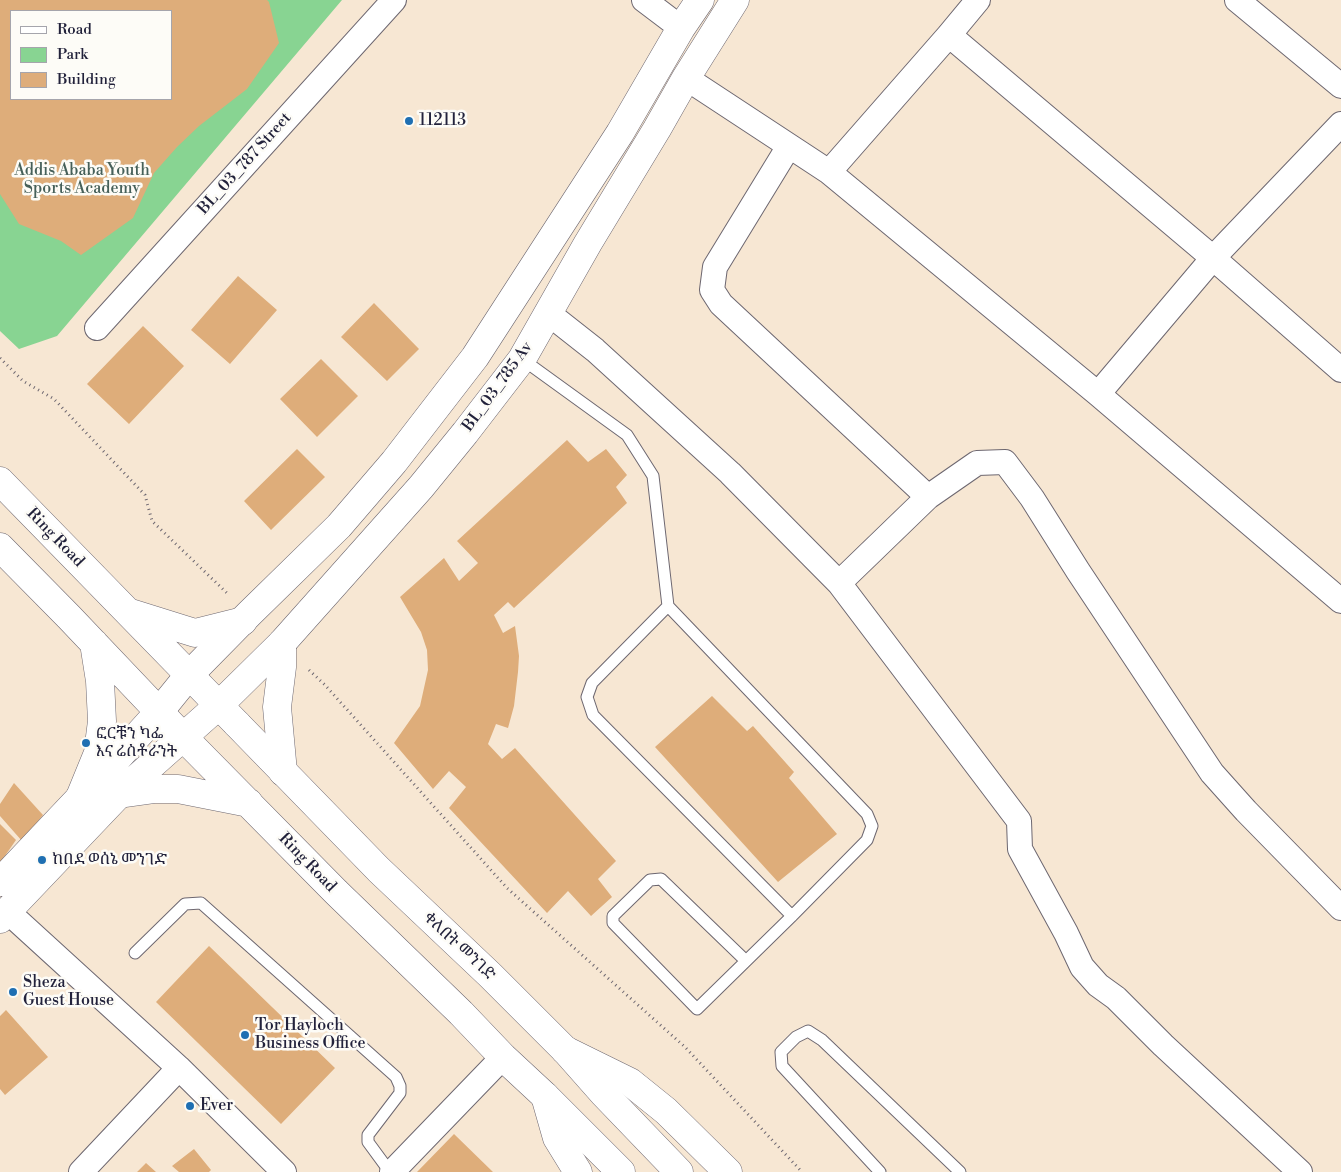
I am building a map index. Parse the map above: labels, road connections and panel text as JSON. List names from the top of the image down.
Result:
{
  "streets": {
    "main road": ["BL_03_785 Av", "Ring Road", "ቀለበት መንገድ"],
    "street": ["BL_03_787 Street"]
  },
  "crossings": [
    ["BL_03_785 Av", "Ring Road"],
    ["BL_03_785 Av", "ቀለበት መንገድ"],
    ["Ring Road", "ቀለበት መንገድ"]
  ],
  "parks": ["Addis Ababa Youth Sports Academy"],
  "places": [
    "112113",
    "ፎርቹን ካፌ እና ሬስቶራንት",
    "ከበደ ወሰኔ መንገድ",
    "Sheza Guest House",
    "Tor Hayloch Business Office",
    "Ever"
  ],
  "legend": ["Road", "Park", "Building"]
}
